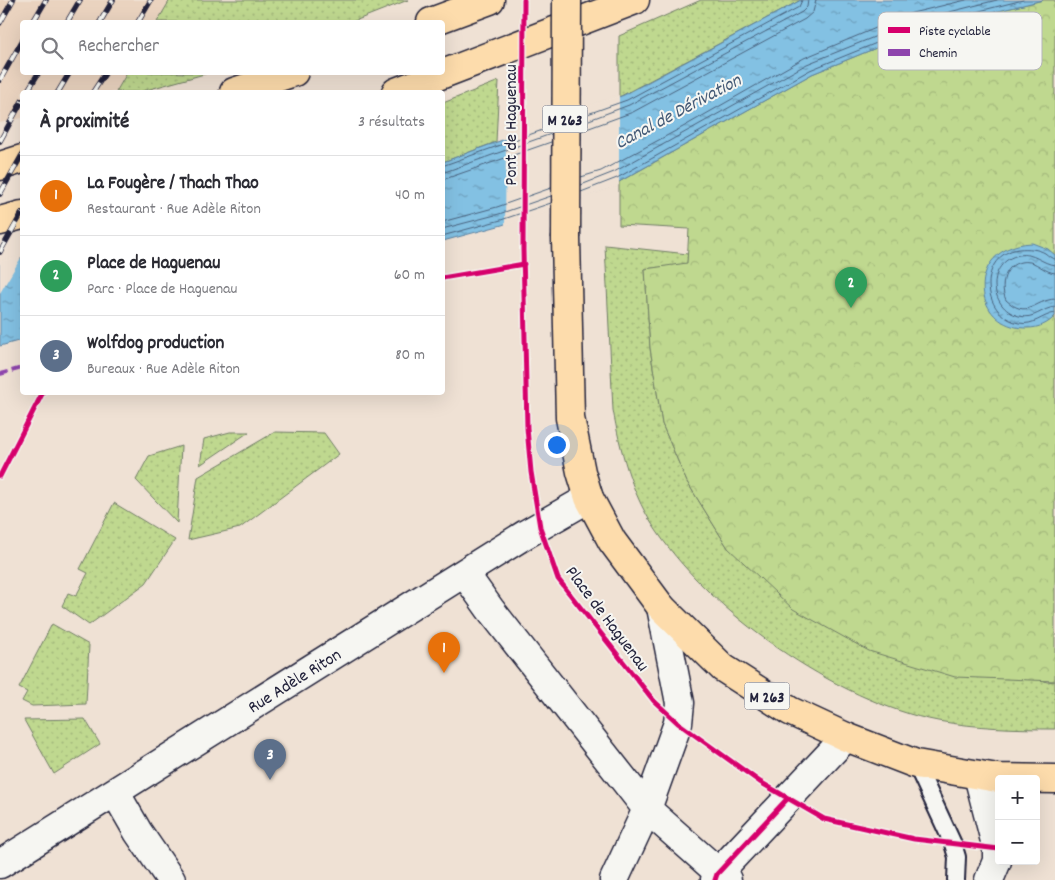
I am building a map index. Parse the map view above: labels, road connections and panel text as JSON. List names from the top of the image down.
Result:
{
  "streets": {
    "main road": ["M 263"],
    "street": ["Rue Adèle Riton"],
    "cycle path": ["Pont de Haguenau"]
  },
  "crossings": [
    ["M 263", "Rue Adèle Riton"]
  ],
  "water": ["Canal de Dérivation"],
  "legend": ["Piste cyclable", "Chemin"],
  "page": {
    "search": "Rechercher",
    "heading": ["À proximité", "3 résultats"],
    "list": [
      {
        "mark": "1",
        "name": "La Fougère / Thach Thao",
        "note": "Restaurant · Rue Adèle Riton",
        "value": "40 m"
      },
      {
        "mark": "2",
        "name": "Place de Haguenau",
        "note": "Parc · Place de Haguenau",
        "value": "60 m"
      },
      {
        "mark": "3",
        "name": "Wolfdog production",
        "note": "Bureaux · Rue Adèle Riton",
        "value": "80 m"
      }
    ],
    "pins": ["2", "1", "3"],
    "map_buttons": ["+", "−"]
  }
}
